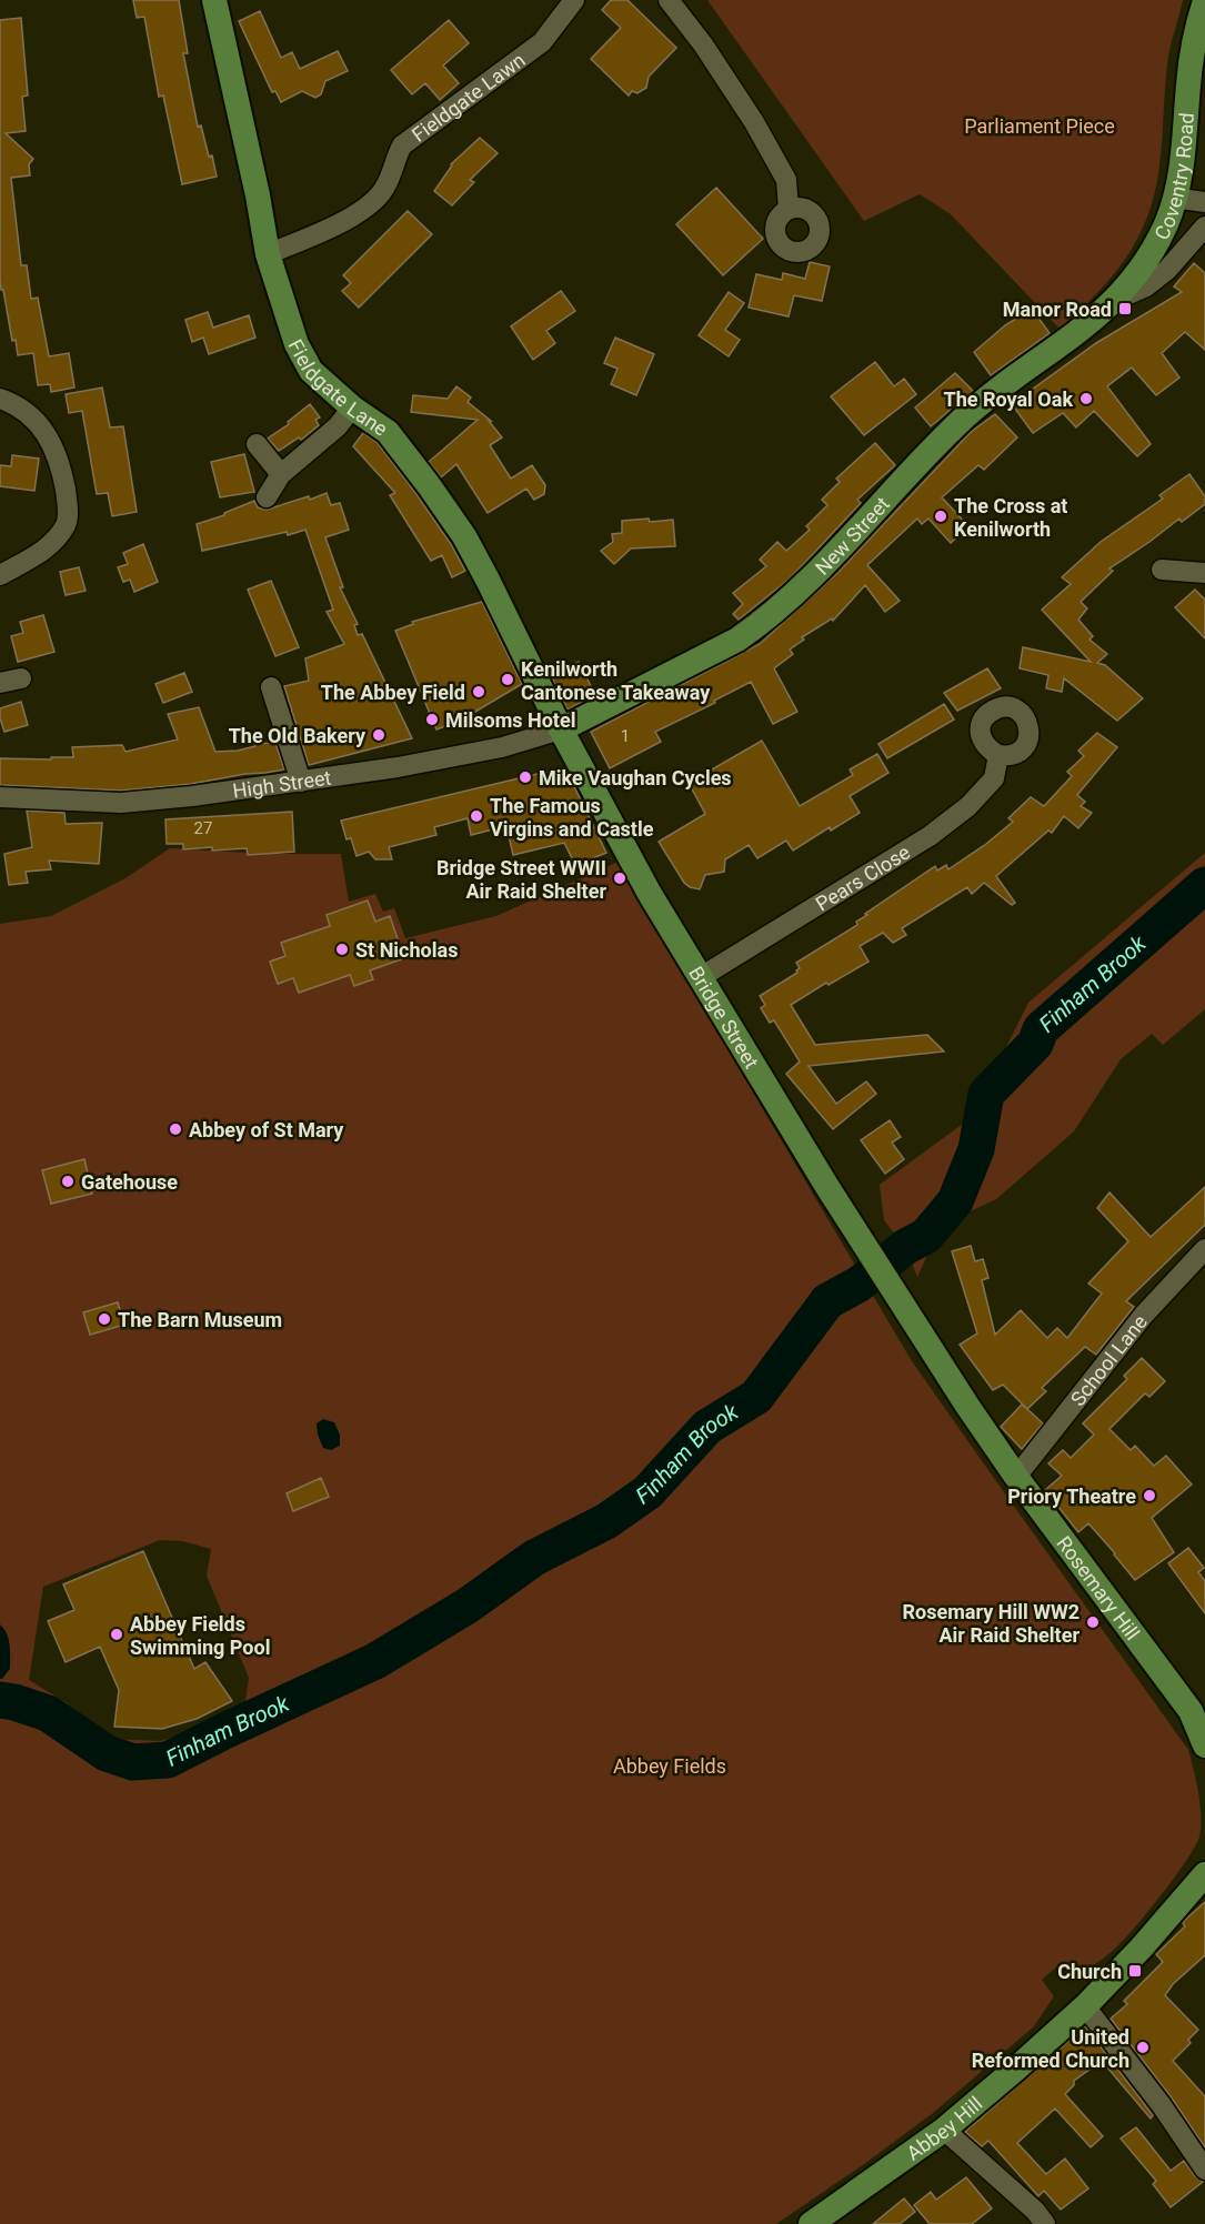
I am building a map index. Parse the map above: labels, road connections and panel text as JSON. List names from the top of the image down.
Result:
{
  "streets": {
    "main road": [
      "Coventry Road",
      "Fieldgate Lane",
      "New Street",
      "Bridge Street",
      "Rosemary Hill",
      "Abbey Hill"
    ],
    "street": [
      "Fieldgate Lawn",
      "High Street",
      "Pears Close",
      "School Lane"
    ]
  },
  "crossings": [
    ["Fieldgate Lawn", "Fieldgate Lane"],
    ["Coventry Road", "New Street"],
    ["Fieldgate Lane", "New Street"],
    ["Fieldgate Lane", "High Street"],
    ["Fieldgate Lane", "Bridge Street"],
    ["New Street", "High Street"],
    ["New Street", "Bridge Street"],
    ["High Street", "Bridge Street"],
    ["Pears Close", "Bridge Street"],
    ["Bridge Street", "Rosemary Hill"],
    ["School Lane", "Rosemary Hill"]
  ],
  "water": ["Finham Brook"],
  "parks": ["Parliament Piece", "Abbey Fields"],
  "places": {
    "transit": ["Manor Road", "Church"],
    "other": [
      "The Royal Oak",
      "The Cross at Kenilworth",
      "Kenilworth Cantonese Takeaway",
      "The Abbey Field",
      "Milsoms Hotel",
      "The Old Bakery",
      "Mike Vaughan Cycles",
      "The Famous Virgins and Castle",
      "Bridge Street WWII Air Raid Shelter",
      "St Nicholas",
      "Abbey of St Mary",
      "Gatehouse",
      "The Barn Museum",
      "Priory Theatre",
      "Rosemary Hill WW2 Air Raid Shelter",
      "Abbey Fields Swimming Pool",
      "United Reformed Church"
    ]
  },
  "house_numbers": ["1", "27"]
}
